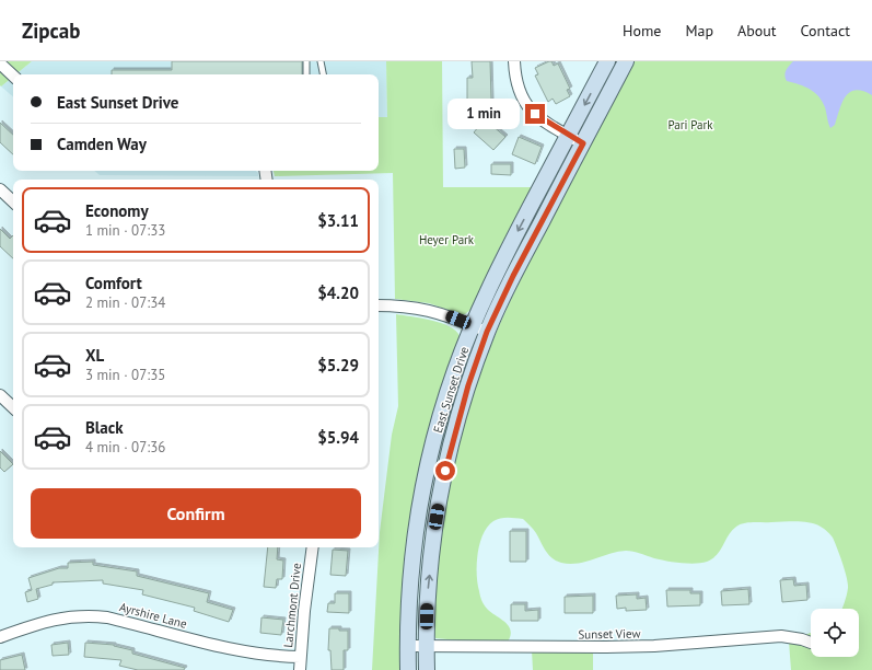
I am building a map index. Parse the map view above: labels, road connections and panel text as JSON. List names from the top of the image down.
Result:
{
  "streets": {
    "main road": ["East Sunset Drive"],
    "street": ["Larchmont Drive", "Ayrshire Lane", "Sunset View"]
  },
  "crossings": [
    ["East Sunset Drive", "Sunset View"],
    ["Larchmont Drive", "Ayrshire Lane"]
  ],
  "parks": ["Pari Park", "Heyer Park"],
  "page": {
    "header": "Zipcab",
    "nav": [
      "Home",
      "Map",
      "About",
      "Contact"
    ],
    "banner": ["East Sunset Drive", "Camden Way"],
    "bubble": "1 min",
    "list": [
      {
        "name": "Economy",
        "note": "1 min · 07:33",
        "value": "$3.11"
      },
      {
        "name": "Comfort",
        "note": "2 min · 07:34",
        "value": "$4.20"
      },
      {
        "name": "XL",
        "note": "3 min · 07:35",
        "value": "$5.29"
      },
      {
        "name": "Black",
        "note": "4 min · 07:36",
        "value": "$5.94"
      }
    ],
    "buttons": "Confirm"
  }
}
